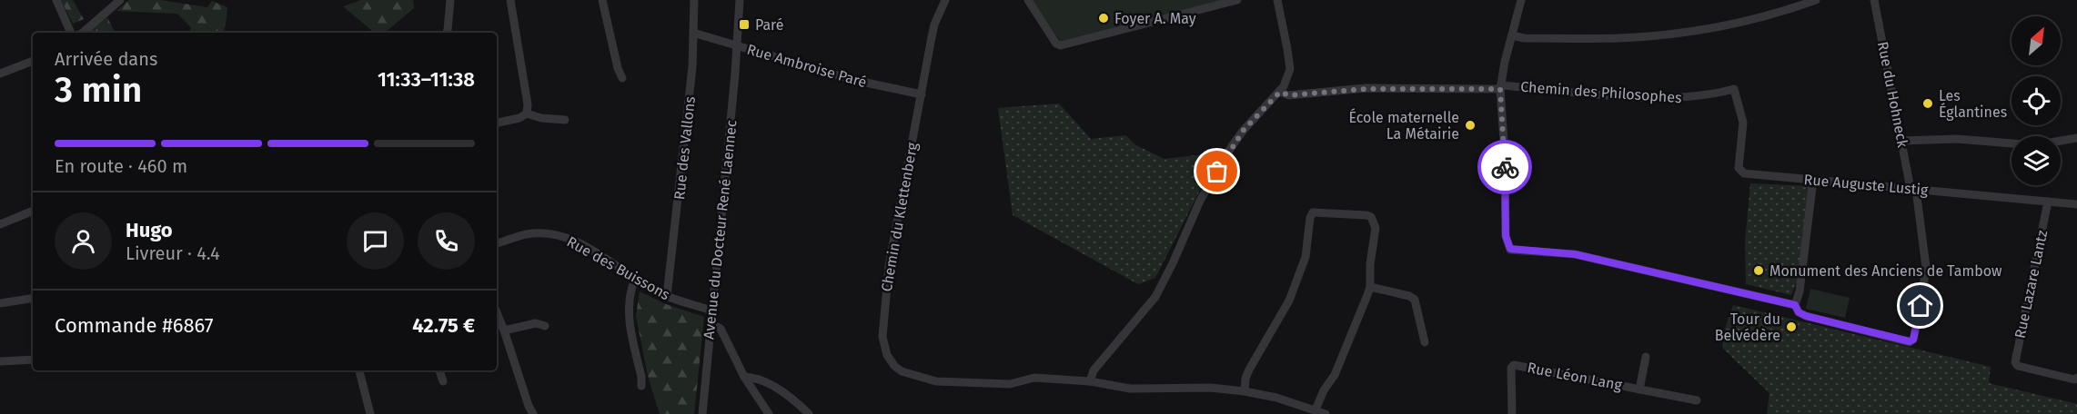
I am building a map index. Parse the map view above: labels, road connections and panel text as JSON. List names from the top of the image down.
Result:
{
  "streets": {
    "street": [
      "Rue Ambroise Paré",
      "Chemin des Philosophes",
      "Rue du Hohneck",
      "Rue des Vallons",
      "Rue Auguste Lustig",
      "Chemin du Klettenberg",
      "Avenue du Docteur René Laennec",
      "Rue des Buissons",
      "Rue Lazare Lantz",
      "Rue Léon Lang"
    ]
  },
  "crossings": [
    ["Rue Ambroise Paré", "Rue des Vallons"],
    ["Rue Ambroise Paré", "Chemin du Klettenberg"],
    ["Rue Ambroise Paré", "Avenue du Docteur René Laennec"],
    ["Chemin des Philosophes", "Rue Auguste Lustig"],
    ["Rue du Hohneck", "Rue Auguste Lustig"],
    ["Rue des Vallons", "Rue des Buissons"],
    ["Rue Auguste Lustig", "Rue Lazare Lantz"],
    ["Avenue du Docteur René Laennec", "Rue des Buissons"]
  ],
  "places": {
    "other": [
      "Foyer A. May",
      "Les Églantines",
      "École maternelle La Métairie",
      "Monument des Anciens de Tambow",
      "Tour du Belvédère"
    ],
    "transit": ["Paré"]
  },
  "north": "top right",
  "page": {
    "heading": ["3 min", "Arrivée dans", "11:33–11:38"],
    "panel": [
      "Hugo",
      "Livreur · 4.4",
      "Commande #6867",
      "42.75 €"
    ],
    "bar": "En route · 460 m"
  }
}
